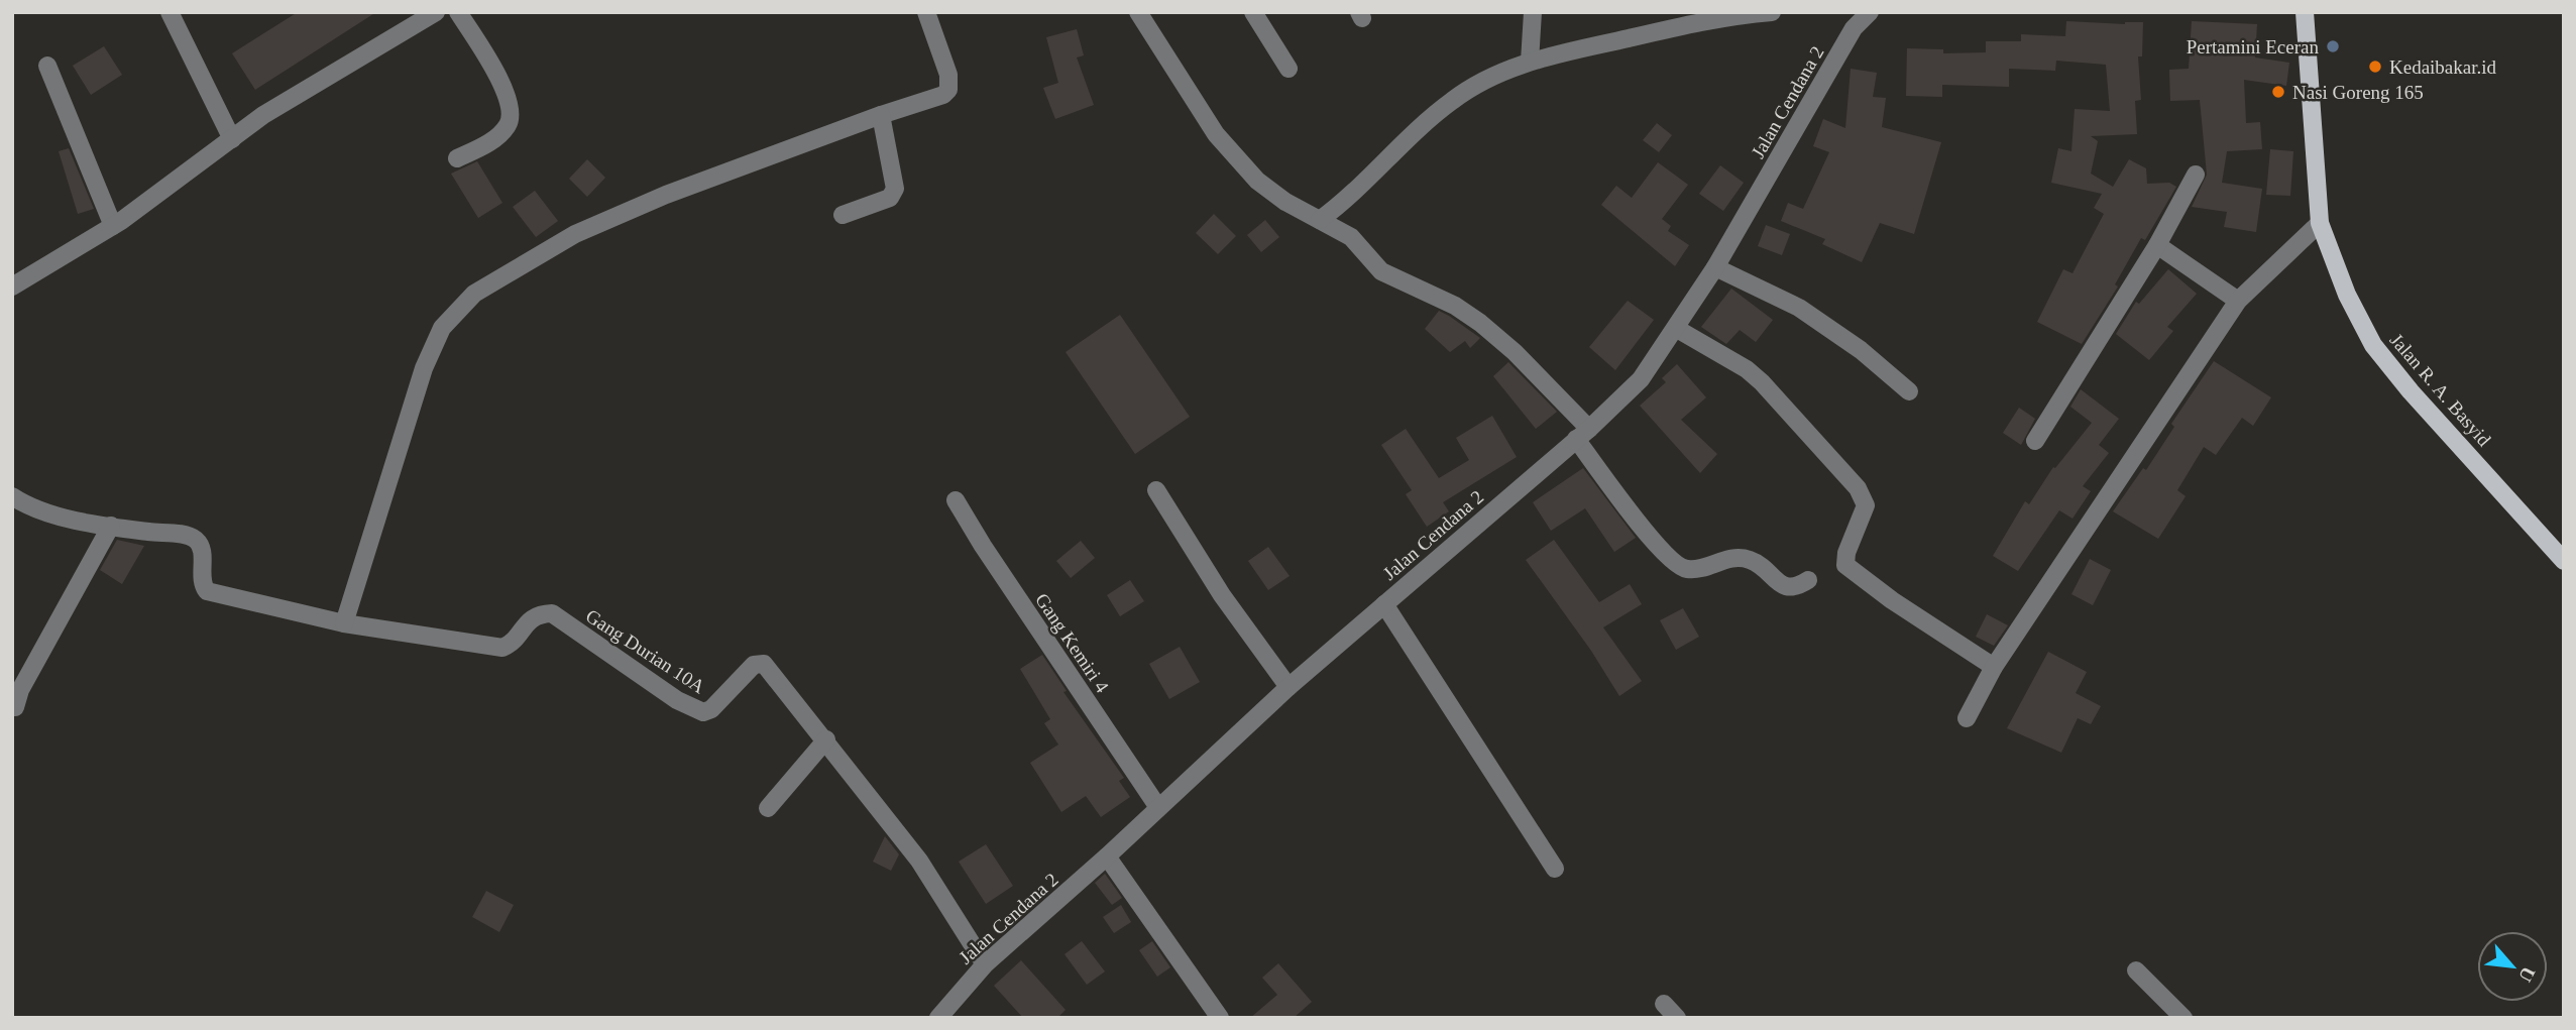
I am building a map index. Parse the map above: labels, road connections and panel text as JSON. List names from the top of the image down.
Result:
{
  "streets": {
    "main road": ["Jalan R. A. Basyid"],
    "street": ["Jalan Cendana 2", "Gang Kemiri 4", "Gang Durian 10A"]
  },
  "crossings": [
    ["Jalan Cendana 2", "Gang Kemiri 4"],
    ["Jalan Cendana 2", "Gang Durian 10A"]
  ],
  "places": ["Pertamini Eceran", "Kedaibakar.id", "Nasi Goreng 165"],
  "north": "bottom right"
}
